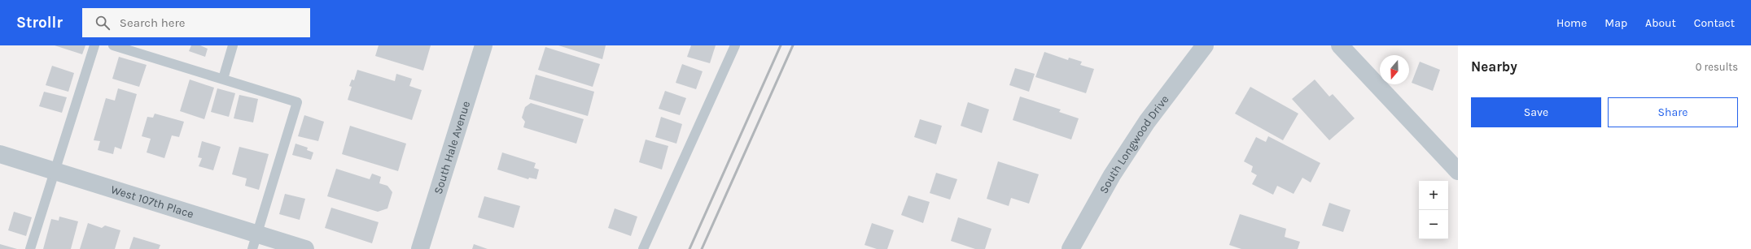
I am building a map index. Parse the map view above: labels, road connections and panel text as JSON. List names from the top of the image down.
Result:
{
  "streets": {
    "street": ["South Longwood Drive", "South Hale Avenue", "West 107th Place"]
  },
  "north": "bottom",
  "page": {
    "header": "Strollr",
    "search": "Search here",
    "nav": [
      "Home",
      "Map",
      "About",
      "Contact"
    ],
    "heading": ["Nearby", "0 results"],
    "buttons": ["Save", "Share"],
    "map_buttons": ["+", "−"]
  }
}
